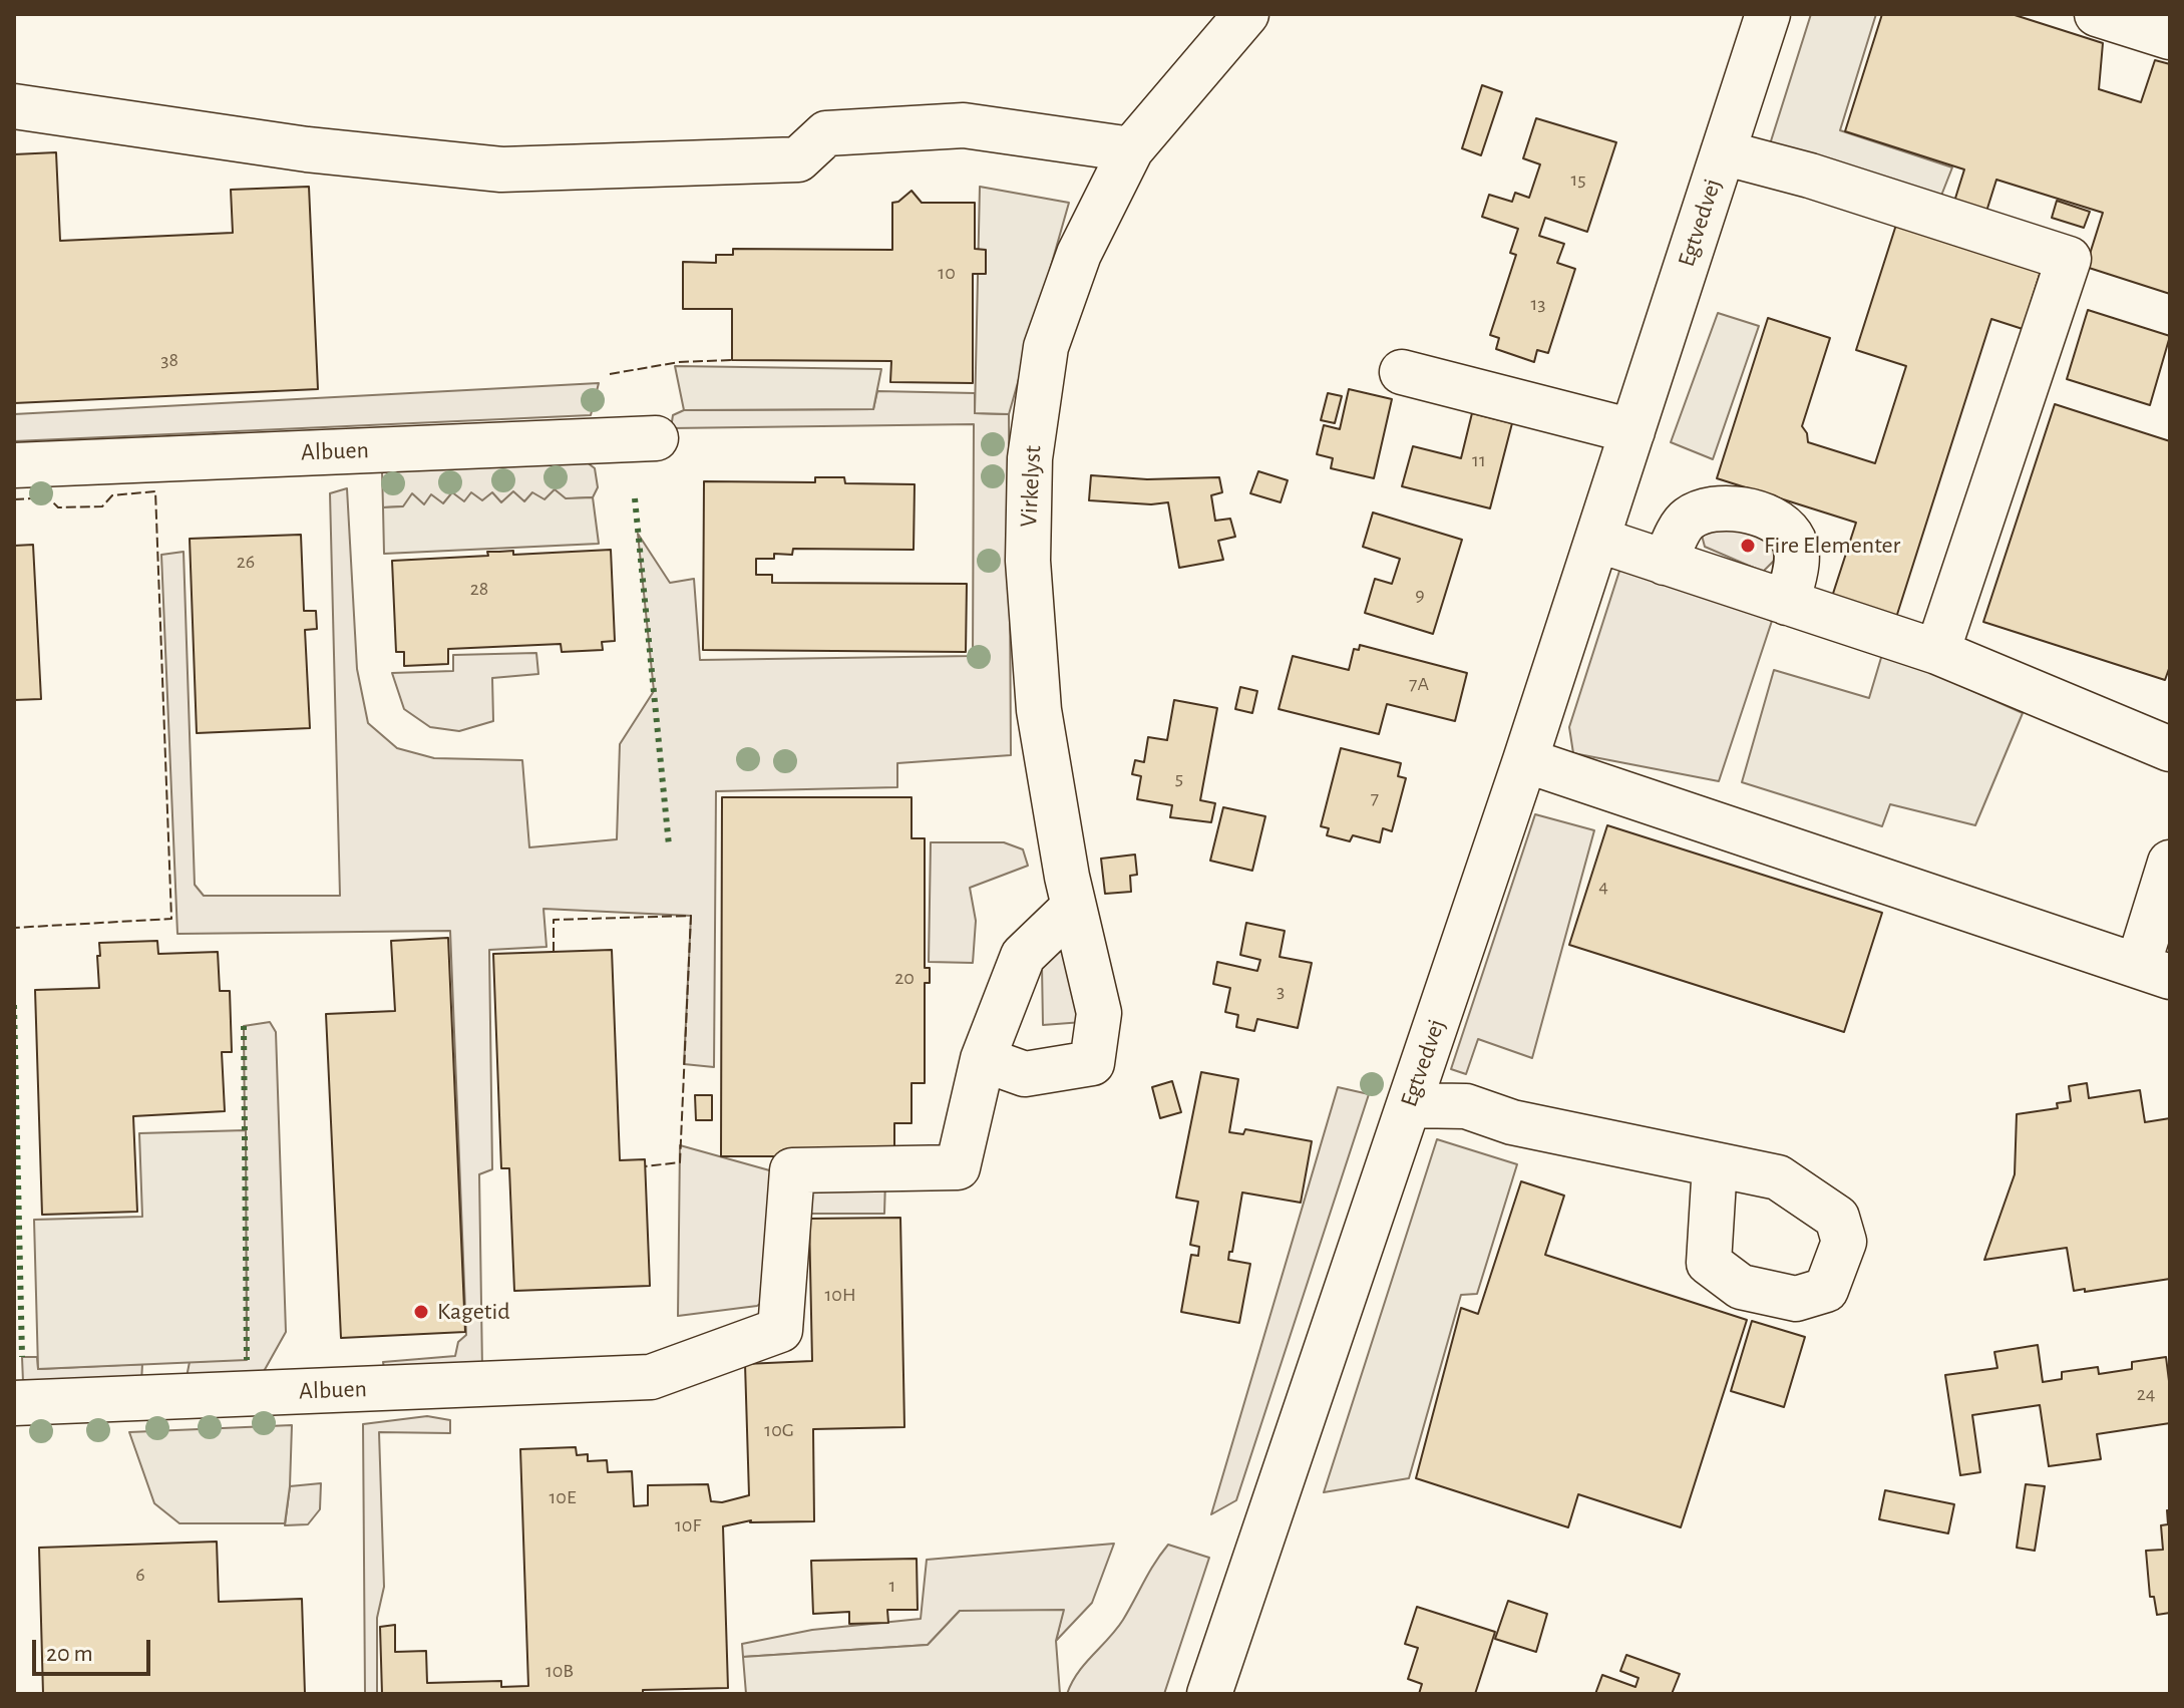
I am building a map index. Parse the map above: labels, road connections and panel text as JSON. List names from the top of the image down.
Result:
{
  "streets": {
    "street": ["Egtvedvej", "Albuen", "Virkelyst"]
  },
  "crossings": [
    ["Albuen", "Virkelyst"]
  ],
  "places": ["Fire Elementer", "Kagetid"],
  "house_numbers": [
    "15",
    "10",
    "13",
    "38",
    "11",
    "26",
    "28",
    "9",
    "7A",
    "5",
    "7",
    "4",
    "20",
    "3",
    "10H",
    "24",
    "10G",
    "10E",
    "10F",
    "6",
    "1",
    "10B"
  ],
  "scale_bar": "20 m"
}
